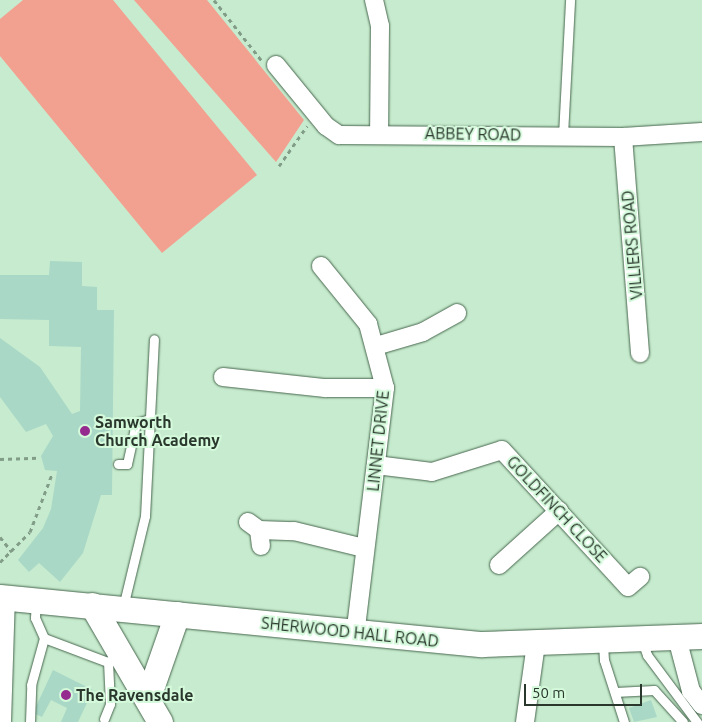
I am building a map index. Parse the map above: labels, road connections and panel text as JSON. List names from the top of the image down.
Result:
{
  "streets": {
    "main road": ["SHERWOOD HALL ROAD"],
    "street": [
      "ABBEY ROAD",
      "VILLIERS ROAD",
      "LINNET DRIVE",
      "GOLDFINCH CLOSE"
    ]
  },
  "crossings": [
    ["ABBEY ROAD", "VILLIERS ROAD"],
    ["LINNET DRIVE", "GOLDFINCH CLOSE"],
    ["LINNET DRIVE", "SHERWOOD HALL ROAD"]
  ],
  "places": ["Samworth Church Academy", "The Ravensdale"],
  "scale_bar": "50 m"
}
